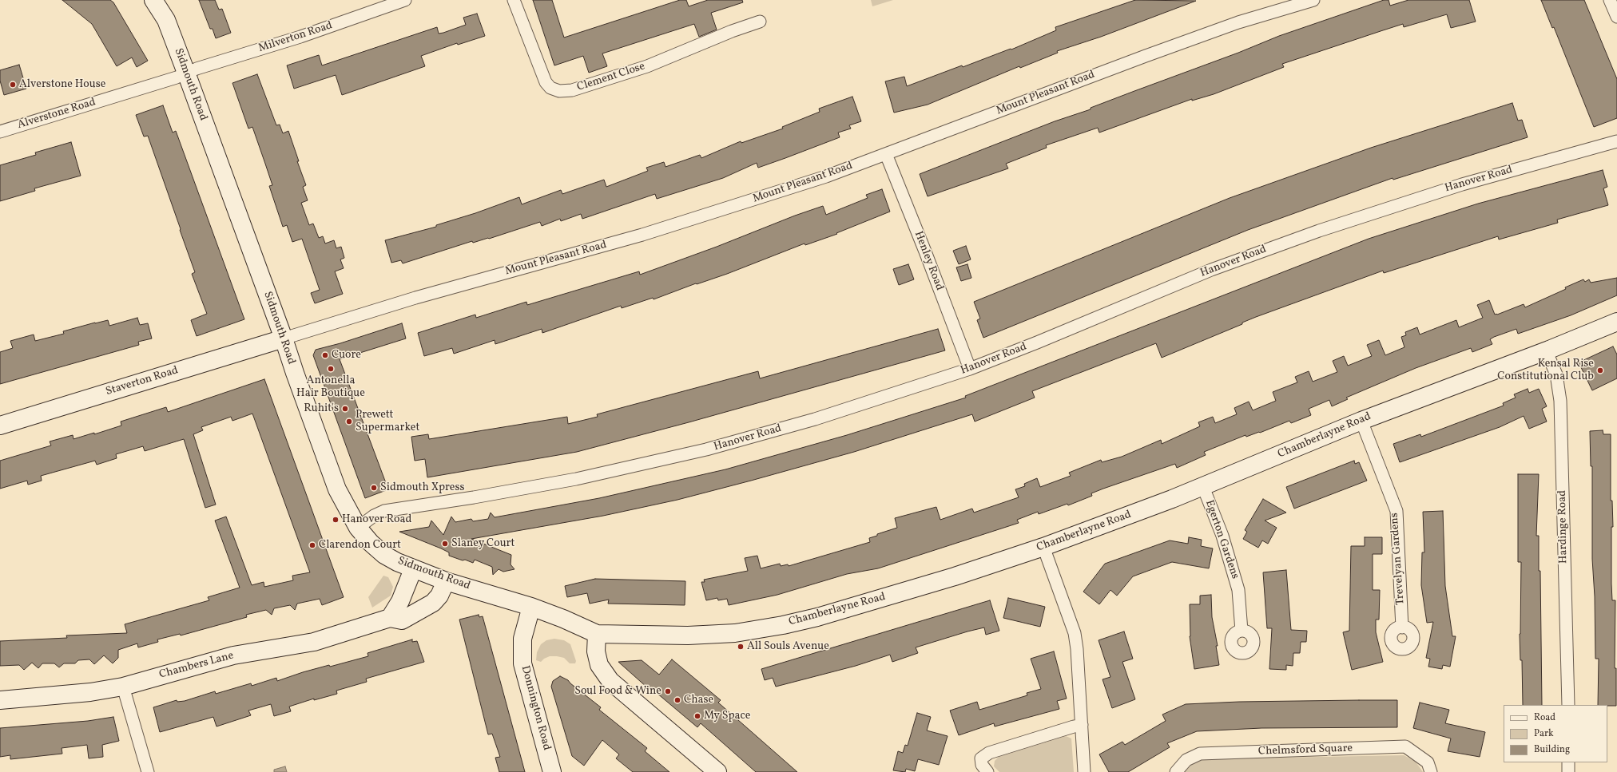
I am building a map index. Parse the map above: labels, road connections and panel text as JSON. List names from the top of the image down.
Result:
{
  "streets": {
    "street": [
      "Milverton Road",
      "Clement Close",
      "Sidmouth Road",
      "Mount Pleasant Road",
      "Alverstone Road",
      "Hanover Road",
      "Henley Road",
      "Staverton Road",
      "Chamberlayne Road",
      "Hardinge Road",
      "Egerton Gardens",
      "Trevelyan Gardens",
      "Chambers Lane",
      "Donnington Road",
      "Chelmsford Square"
    ]
  },
  "crossings": [
    ["Milverton Road", "Sidmouth Road"],
    ["Milverton Road", "Alverstone Road"],
    ["Sidmouth Road", "Mount Pleasant Road"],
    ["Sidmouth Road", "Alverstone Road"],
    ["Sidmouth Road", "Hanover Road"],
    ["Sidmouth Road", "Staverton Road"],
    ["Sidmouth Road", "Chamberlayne Road"],
    ["Sidmouth Road", "Chambers Lane"],
    ["Sidmouth Road", "Donnington Road"],
    ["Mount Pleasant Road", "Henley Road"],
    ["Mount Pleasant Road", "Staverton Road"],
    ["Hanover Road", "Henley Road"],
    ["Chamberlayne Road", "Hardinge Road"],
    ["Chamberlayne Road", "Egerton Gardens"],
    ["Chamberlayne Road", "Trevelyan Gardens"],
    ["Chamberlayne Road", "Donnington Road"]
  ],
  "places": [
    "Alverstone House",
    "Cuore",
    "Antonella Hair Boutique",
    "Kensal Rise Constitutional Club",
    "Ruhit's",
    "Prewett Supermarket",
    "Sidmouth Xpress",
    "Hanover Road",
    "Slaney Court",
    "Clarendon Court",
    "All Souls Avenue",
    "Soul Food & Wine",
    "Chase",
    "My Space"
  ],
  "legend": ["Road", "Park", "Building"]
}
